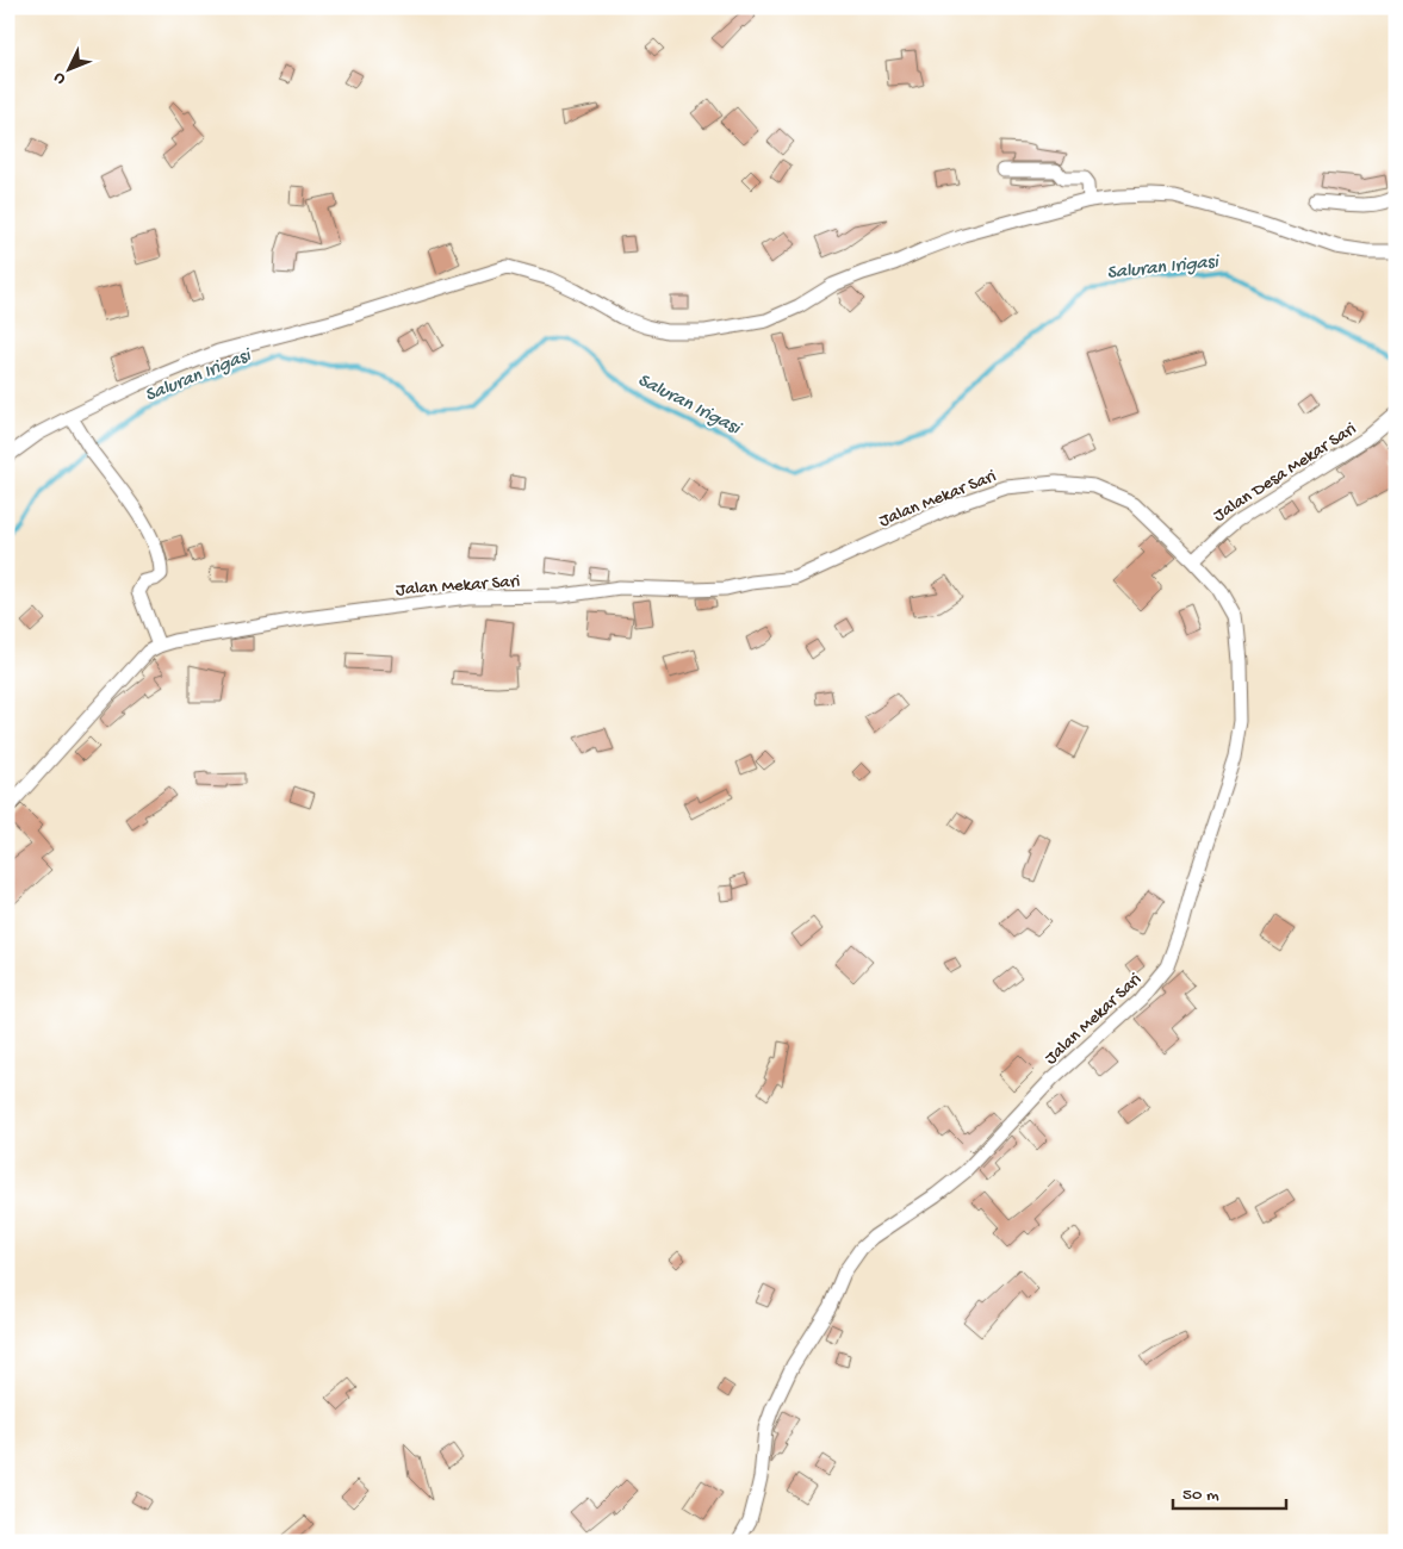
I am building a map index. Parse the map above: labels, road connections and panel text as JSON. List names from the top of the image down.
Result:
{
  "streets": {
    "street": ["Jalan Desa Mekar Sari", "Jalan Mekar Sari"]
  },
  "crossings": [
    ["Jalan Desa Mekar Sari", "Jalan Mekar Sari"]
  ],
  "water": ["Saluran Irigasi"],
  "scale_bar": "50 m",
  "north": "bottom left"
}
